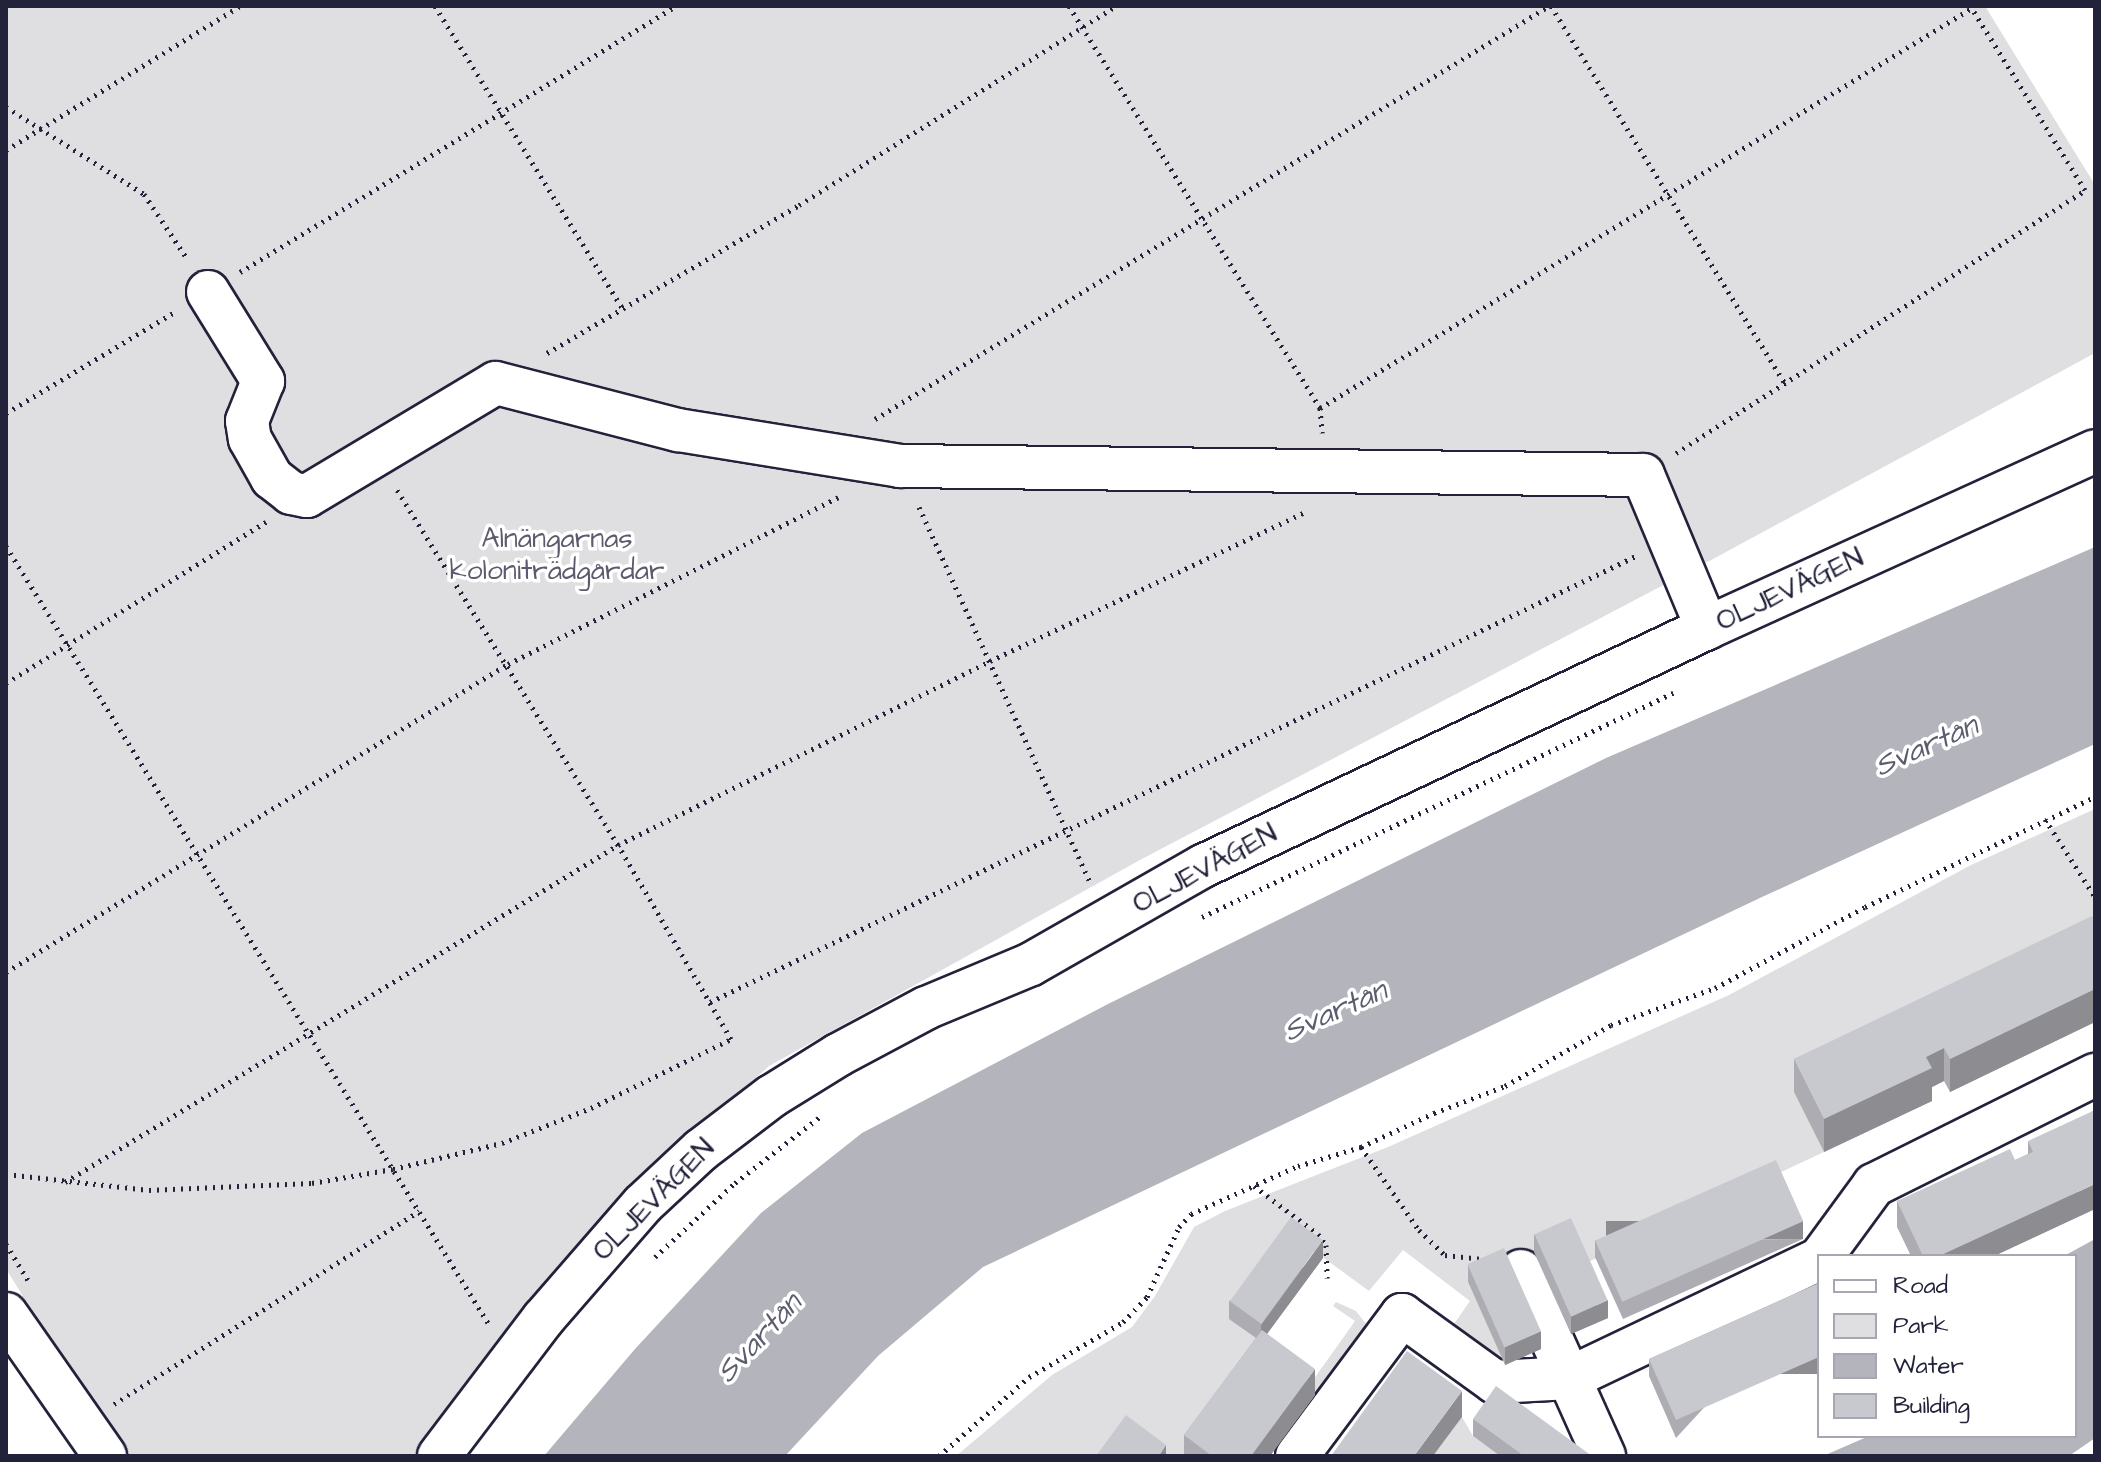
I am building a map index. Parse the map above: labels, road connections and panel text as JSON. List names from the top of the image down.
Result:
{
  "streets": {
    "street": ["OLJEVÄGEN"]
  },
  "water": ["Svartån"],
  "parks": ["Alnängarnas koloniträdgårdar"],
  "legend": [
    "Road",
    "Park",
    "Water",
    "Building"
  ]
}
